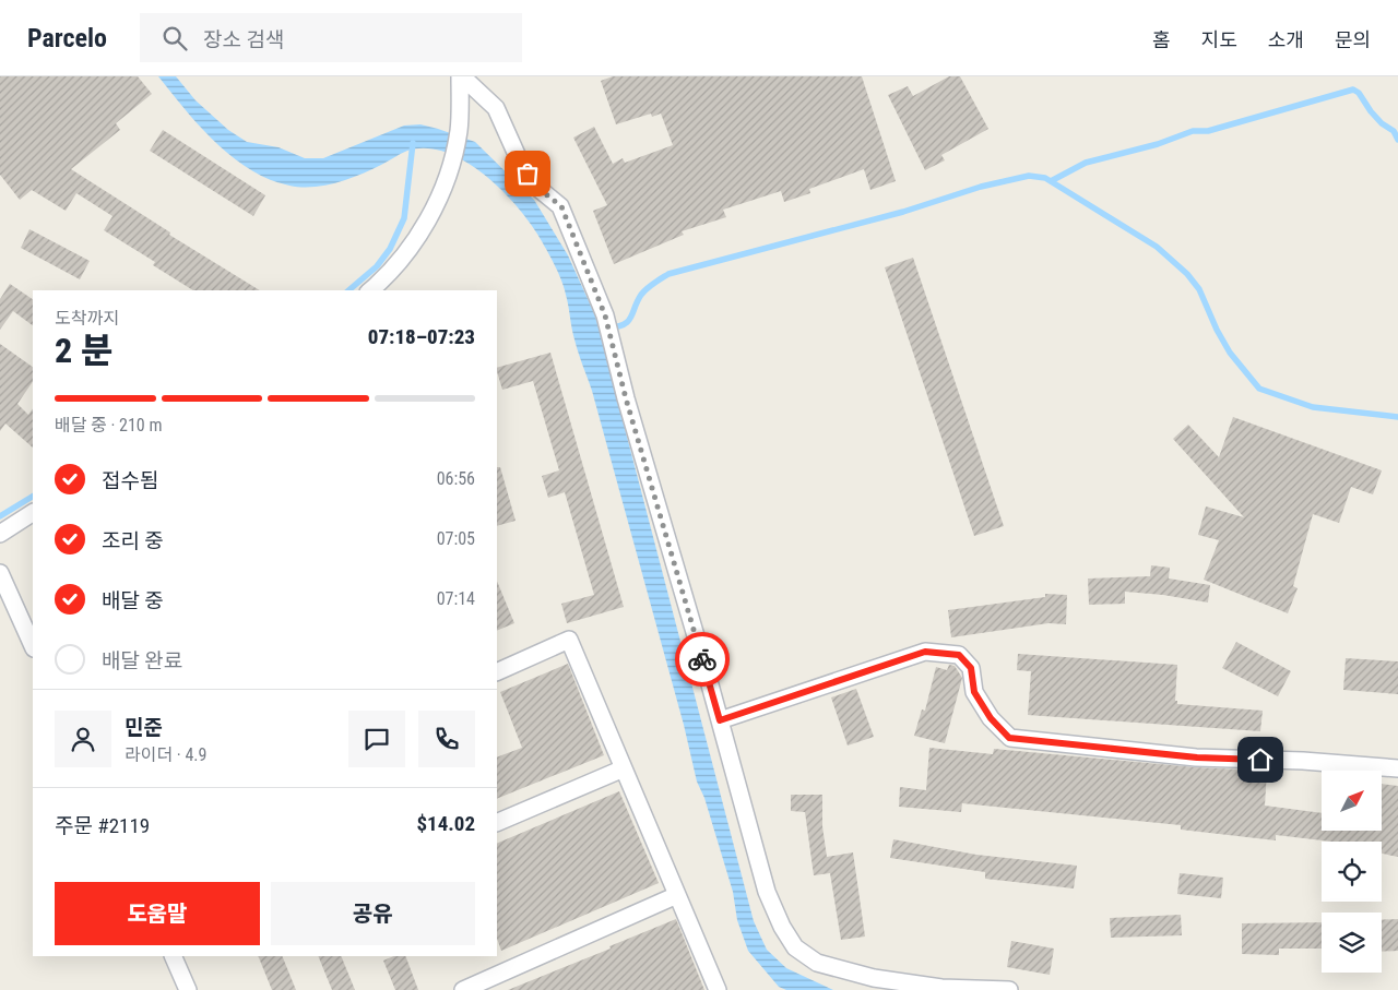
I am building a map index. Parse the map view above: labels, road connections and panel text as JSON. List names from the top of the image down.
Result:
{
  "north": "top right",
  "page": {
    "header": "Parcelo",
    "search": "장소 검색",
    "nav": [
      "홈",
      "지도",
      "소개",
      "문의"
    ],
    "heading": ["2 분", "도착까지", "07:18–07:23"],
    "panel": [
      "민준",
      "라이더 · 4.9",
      "주문 #2119",
      "$14.02"
    ],
    "bar": "배달 중 · 210 m",
    "list": [
      ["접수됨", "06:56"],
      ["조리 중", "07:05"],
      ["배달 중", "07:14"],
      "배달 완료"
    ],
    "buttons": ["도움말", "공유"]
  }
}
